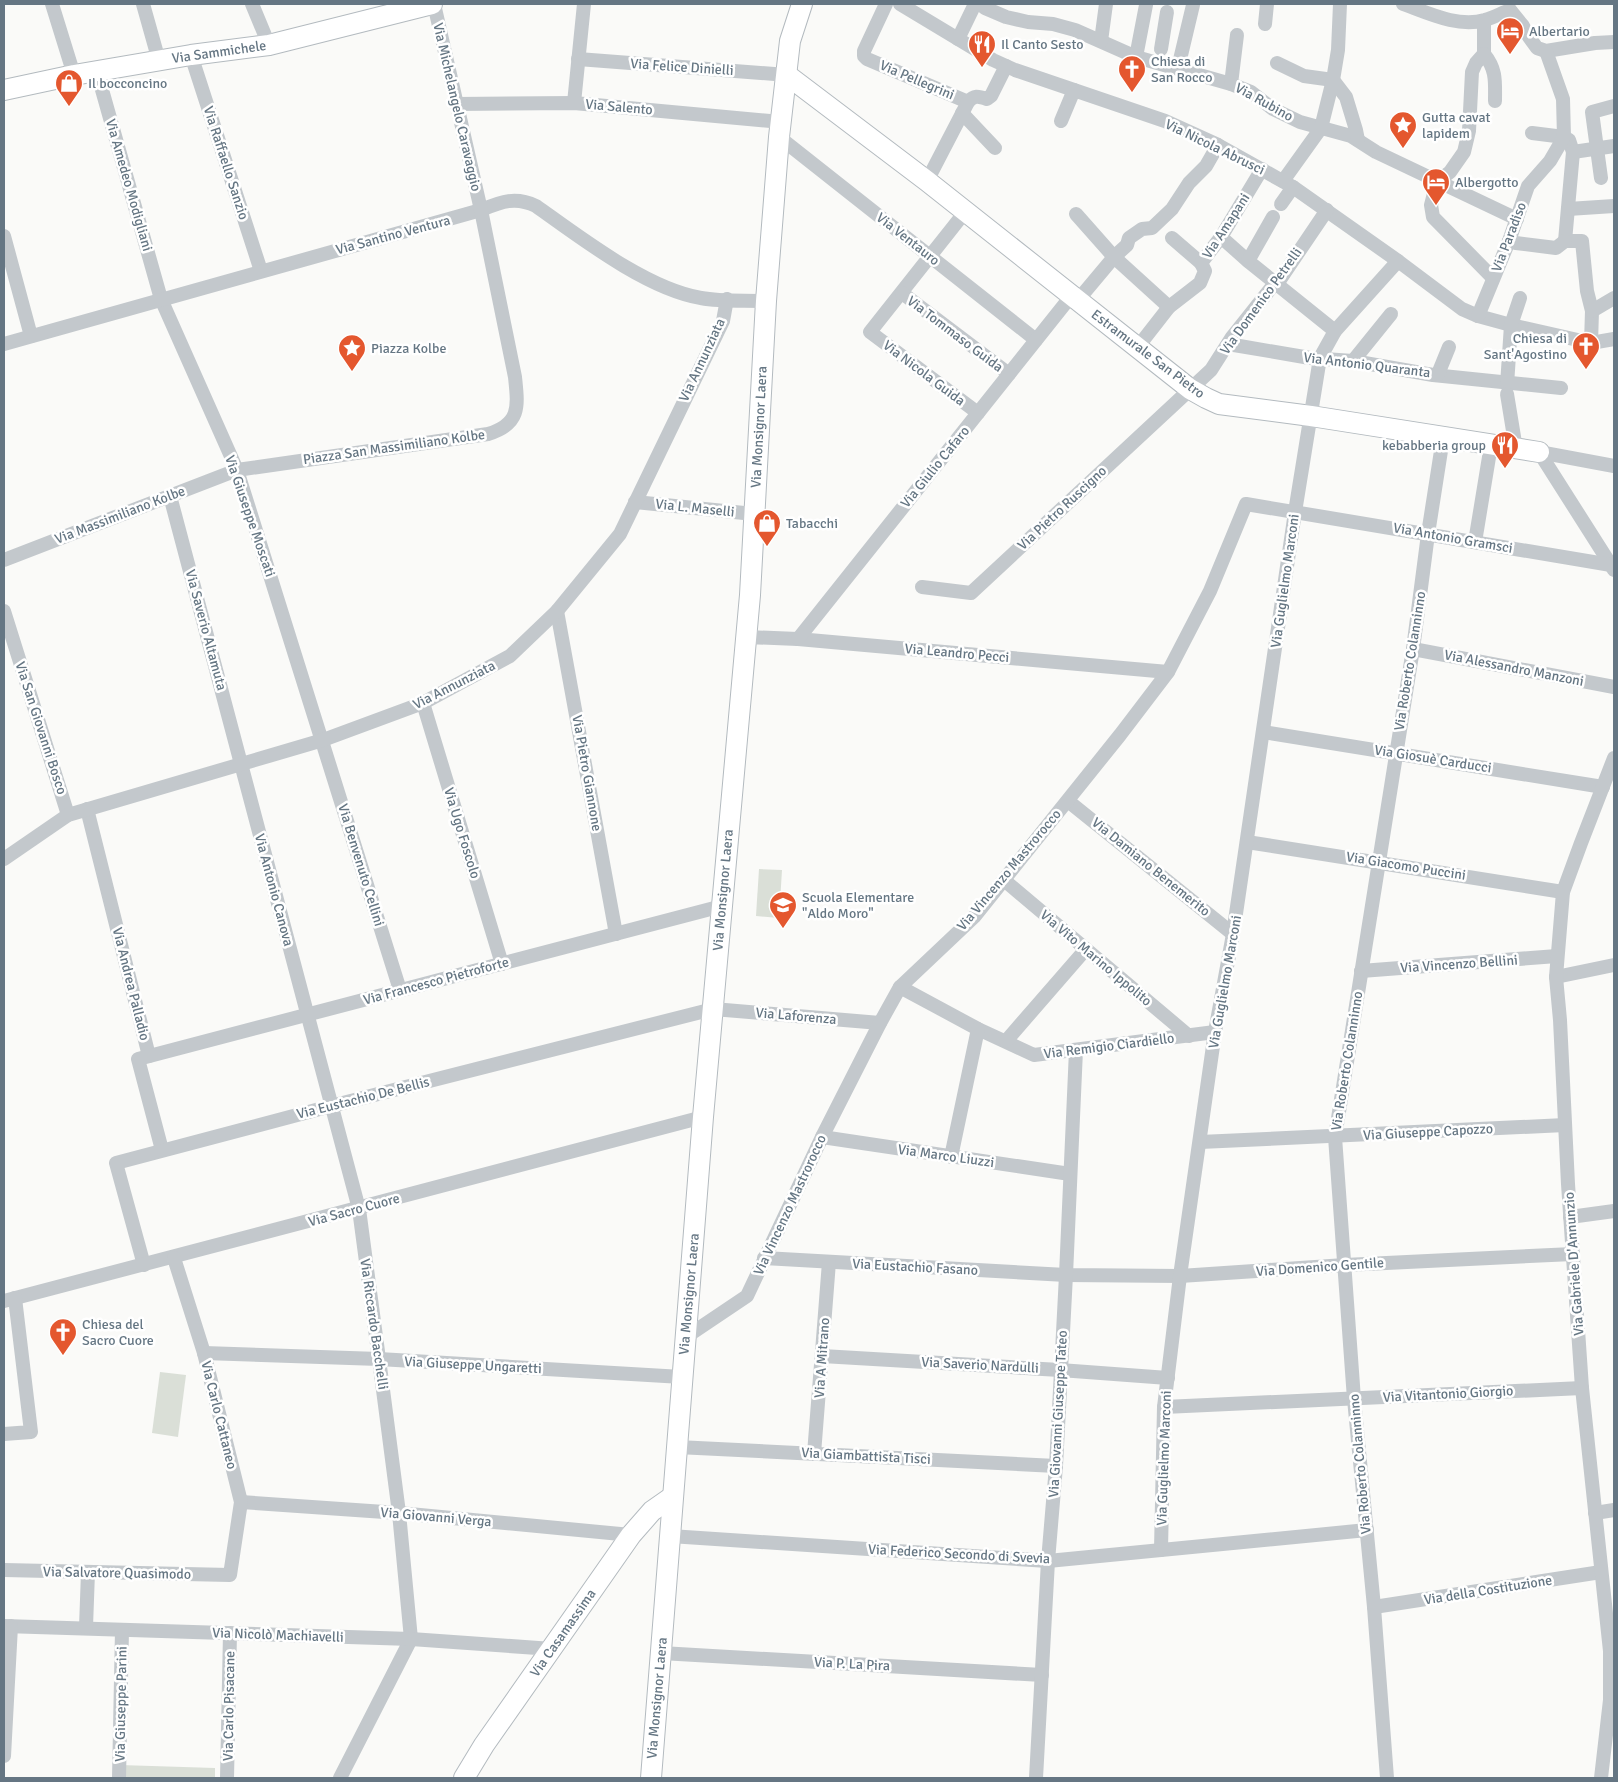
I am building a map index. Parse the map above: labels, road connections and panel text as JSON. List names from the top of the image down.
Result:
{
  "streets": {
    "street": [
      "Via Sammichele",
      "Via Felice Dinielli",
      "Via Pellegrini",
      "Via Rubino",
      "Via Michelangelo Caravaggio",
      "Via Salento",
      "Via Nicola Abrusci",
      "Via Raffaello Sanzio",
      "Via Amedeo Modigliani",
      "Via Amapani",
      "Via Santino Ventura",
      "Via Paradiso",
      "Via Ventauro",
      "Via Domenico Petrelli",
      "Via Tommaso Guida",
      "Estramurale San Pietro",
      "Via Annunziata",
      "Via Antonio Quaranta",
      "Via Nicola Guida",
      "Via Monsignor Laera",
      "Piazza San Massimiliano Kolbe",
      "Via Giulio Cafaro",
      "Via L. Maselli",
      "Via Pietro Ruscigno",
      "Via Massimiliano Kolbe",
      "Via Giuseppe Moscati",
      "Via Antonio Gramsci",
      "Via Guglielmo Marconi",
      "Via Saverio Altamuta",
      "Via Leandro Pecci",
      "Via Roberto Colanninno",
      "Via Alessandro Manzoni",
      "Via San Giovanni Bosco",
      "Via Giosuè Carducci",
      "Via Pietro Giannone",
      "Via Ugo Foscolo",
      "Via Benvenuto Cellini",
      "Via Giacomo Puccini",
      "Via Damiano Benemerito",
      "Via Vincenzo Mastrorocco",
      "Via Antonio Canova",
      "Via Vito Marino Ippolito",
      "Via Vincenzo Bellini",
      "Via Francesco Pietroforte",
      "Via Andrea Palladio",
      "Via Laforenza",
      "Via Remigio Ciardiello",
      "Via Eustachio De Bellis",
      "Via Giuseppe Capozzo",
      "Via Marco Liuzzi",
      "Via Sacro Cuore",
      "Via Gabriele D'Annunzio",
      "Via Eustachio Fasano",
      "Via Domenico Gentile",
      "Via Riccardo Bacchelli",
      "Via A Mitrano",
      "Via Giuseppe Ungaretti",
      "Via Saverio Nardulli",
      "Via Vitantonio Giorgio",
      "Via Giovanni Giuseppe Tateo",
      "Via Carlo Cattaneo",
      "Via Giambattista Tisci",
      "Via Giovanni Verga",
      "Via Federico Secondo di Svevia",
      "Via Salvatore Quasimodo",
      "Via della Costituzione",
      "Via Casamassima",
      "Via Nicolò Machiavelli",
      "Via P. La Pira",
      "Via Giuseppe Parini",
      "Via Carlo Pisacane"
    ]
  },
  "crossings": [
    ["Via Sammichele", "Via Michelangelo Caravaggio"],
    ["Via Sammichele", "Via Raffaello Sanzio"],
    ["Via Sammichele", "Via Amedeo Modigliani"],
    ["Via Felice Dinielli", "Estramurale San Pietro"],
    ["Via Felice Dinielli", "Via Monsignor Laera"],
    ["Via Rubino", "Via Paradiso"],
    ["Via Michelangelo Caravaggio", "Via Salento"],
    ["Via Michelangelo Caravaggio", "Via Santino Ventura"],
    ["Via Michelangelo Caravaggio", "Piazza San Massimiliano Kolbe"],
    ["Via Salento", "Via Ventauro"],
    ["Via Salento", "Via Monsignor Laera"],
    ["Via Nicola Abrusci", "Via Amapani"],
    ["Via Nicola Abrusci", "Via Paradiso"],
    ["Via Nicola Abrusci", "Via Domenico Petrelli"],
    ["Via Nicola Abrusci", "Via Giulio Cafaro"],
    ["Via Raffaello Sanzio", "Via Santino Ventura"],
    ["Via Amedeo Modigliani", "Via Santino Ventura"],
    ["Via Amedeo Modigliani", "Via Giuseppe Moscati"],
    ["Via Amapani", "Estramurale San Pietro"],
    ["Via Santino Ventura", "Via Annunziata"],
    ["Via Santino Ventura", "Via Monsignor Laera"],
    ["Via Santino Ventura", "Piazza San Massimiliano Kolbe"],
    ["Via Santino Ventura", "Via Giuseppe Moscati"],
    ["Via Ventauro", "Via Monsignor Laera"],
    ["Via Ventauro", "Via Giulio Cafaro"],
    ["Via Domenico Petrelli", "Estramurale San Pietro"],
    ["Via Domenico Petrelli", "Via Antonio Quaranta"],
    ["Via Domenico Petrelli", "Via Pietro Ruscigno"],
    ["Via Tommaso Guida", "Via Nicola Guida"],
    ["Via Tommaso Guida", "Via Giulio Cafaro"],
    ["Estramurale San Pietro", "Via Monsignor Laera"],
    ["Estramurale San Pietro", "Via Giulio Cafaro"],
    ["Estramurale San Pietro", "Via Pietro Ruscigno"],
    ["Estramurale San Pietro", "Via Guglielmo Marconi"],
    ["Estramurale San Pietro", "Via Roberto Colanninno"],
    ["Via Annunziata", "Via L. Maselli"],
    ["Via Annunziata", "Via Giuseppe Moscati"],
    ["Via Annunziata", "Via Saverio Altamuta"],
    ["Via Annunziata", "Via San Giovanni Bosco"],
    ["Via Annunziata", "Via Pietro Giannone"],
    ["Via Annunziata", "Via Ugo Foscolo"],
    ["Via Annunziata", "Via Benvenuto Cellini"],
    ["Via Annunziata", "Via Antonio Canova"],
    ["Via Annunziata", "Via Andrea Palladio"],
    ["Via Antonio Quaranta", "Via Guglielmo Marconi"],
    ["Via Nicola Guida", "Via Giulio Cafaro"],
    ["Via Monsignor Laera", "Via L. Maselli"],
    ["Via Monsignor Laera", "Via Leandro Pecci"],
    ["Via Monsignor Laera", "Via Vincenzo Mastrorocco"],
    ["Via Monsignor Laera", "Via Francesco Pietroforte"],
    ["Via Monsignor Laera", "Via Laforenza"],
    ["Via Monsignor Laera", "Via Eustachio De Bellis"],
    ["Via Monsignor Laera", "Via Sacro Cuore"],
    ["Via Monsignor Laera", "Via Giuseppe Ungaretti"],
    ["Via Monsignor Laera", "Via Giambattista Tisci"],
    ["Via Monsignor Laera", "Via Federico Secondo di Svevia"],
    ["Via Monsignor Laera", "Via Casamassima"],
    ["Via Monsignor Laera", "Via P. La Pira"],
    ["Piazza San Massimiliano Kolbe", "Via Massimiliano Kolbe"],
    ["Piazza San Massimiliano Kolbe", "Via Giuseppe Moscati"],
    ["Via Giulio Cafaro", "Via Leandro Pecci"],
    ["Via Massimiliano Kolbe", "Via Giuseppe Moscati"],
    ["Via Massimiliano Kolbe", "Via Saverio Altamuta"],
    ["Via Giuseppe Moscati", "Via Benvenuto Cellini"],
    ["Via Antonio Gramsci", "Via Guglielmo Marconi"],
    ["Via Antonio Gramsci", "Via Roberto Colanninno"],
    ["Via Antonio Gramsci", "Via Vincenzo Mastrorocco"],
    ["Via Guglielmo Marconi", "Via Giosuè Carducci"],
    ["Via Guglielmo Marconi", "Via Giacomo Puccini"],
    ["Via Guglielmo Marconi", "Via Damiano Benemerito"],
    ["Via Guglielmo Marconi", "Via Vincenzo Mastrorocco"],
    ["Via Guglielmo Marconi", "Via Remigio Ciardiello"],
    ["Via Guglielmo Marconi", "Via Giuseppe Capozzo"],
    ["Via Guglielmo Marconi", "Via Domenico Gentile"],
    ["Via Guglielmo Marconi", "Via Saverio Nardulli"],
    ["Via Guglielmo Marconi", "Via Vitantonio Giorgio"],
    ["Via Guglielmo Marconi", "Via Federico Secondo di Svevia"],
    ["Via Saverio Altamuta", "Via Antonio Canova"],
    ["Via Leandro Pecci", "Via Vincenzo Mastrorocco"],
    ["Via Roberto Colanninno", "Via Alessandro Manzoni"],
    ["Via Roberto Colanninno", "Via Giosuè Carducci"],
    ["Via Roberto Colanninno", "Via Giacomo Puccini"],
    ["Via Roberto Colanninno", "Via Vincenzo Bellini"],
    ["Via Roberto Colanninno", "Via Giuseppe Capozzo"],
    ["Via Roberto Colanninno", "Via Domenico Gentile"],
    ["Via Roberto Colanninno", "Via Vitantonio Giorgio"],
    ["Via Roberto Colanninno", "Via Federico Secondo di Svevia"],
    ["Via Roberto Colanninno", "Via della Costituzione"],
    ["Via Giosuè Carducci", "Via Gabriele D'Annunzio"],
    ["Via Pietro Giannone", "Via Francesco Pietroforte"],
    ["Via Ugo Foscolo", "Via Francesco Pietroforte"],
    ["Via Benvenuto Cellini", "Via Francesco Pietroforte"],
    ["Via Giacomo Puccini", "Via Gabriele D'Annunzio"],
    ["Via Damiano Benemerito", "Via Vincenzo Mastrorocco"],
    ["Via Vincenzo Mastrorocco", "Via Vito Marino Ippolito"],
    ["Via Vincenzo Mastrorocco", "Via Laforenza"],
    ["Via Vincenzo Mastrorocco", "Via Remigio Ciardiello"],
    ["Via Vincenzo Mastrorocco", "Via Marco Liuzzi"],
    ["Via Vincenzo Mastrorocco", "Via Eustachio Fasano"],
    ["Via Antonio Canova", "Via Francesco Pietroforte"],
    ["Via Antonio Canova", "Via Riccardo Bacchelli"],
    ["Via Vito Marino Ippolito", "Via Remigio Ciardiello"],
    ["Via Vincenzo Bellini", "Via Gabriele D'Annunzio"],
    ["Via Francesco Pietroforte", "Via Andrea Palladio"],
    ["Via Francesco Pietroforte", "Via Riccardo Bacchelli"],
    ["Via Andrea Palladio", "Via Eustachio De Bellis"],
    ["Via Laforenza", "Via Eustachio De Bellis"],
    ["Via Remigio Ciardiello", "Via Giovanni Giuseppe Tateo"],
    ["Via Eustachio De Bellis", "Via Sacro Cuore"],
    ["Via Eustachio De Bellis", "Via Riccardo Bacchelli"],
    ["Via Giuseppe Capozzo", "Via Gabriele D'Annunzio"],
    ["Via Marco Liuzzi", "Via Giovanni Giuseppe Tateo"],
    ["Via Sacro Cuore", "Via Riccardo Bacchelli"],
    ["Via Sacro Cuore", "Via Carlo Cattaneo"],
    ["Via Gabriele D'Annunzio", "Via Domenico Gentile"],
    ["Via Gabriele D'Annunzio", "Via Vitantonio Giorgio"],
    ["Via Gabriele D'Annunzio", "Via della Costituzione"],
    ["Via Eustachio Fasano", "Via Domenico Gentile"],
    ["Via Eustachio Fasano", "Via A Mitrano"],
    ["Via Eustachio Fasano", "Via Giovanni Giuseppe Tateo"],
    ["Via Domenico Gentile", "Via Giovanni Giuseppe Tateo"],
    ["Via Riccardo Bacchelli", "Via Giuseppe Ungaretti"],
    ["Via Riccardo Bacchelli", "Via Giovanni Verga"],
    ["Via Riccardo Bacchelli", "Via Nicolò Machiavelli"],
    ["Via A Mitrano", "Via Saverio Nardulli"],
    ["Via A Mitrano", "Via Giambattista Tisci"],
    ["Via Giuseppe Ungaretti", "Via Carlo Cattaneo"],
    ["Via Saverio Nardulli", "Via Giovanni Giuseppe Tateo"],
    ["Via Giovanni Giuseppe Tateo", "Via Giambattista Tisci"],
    ["Via Giovanni Giuseppe Tateo", "Via Federico Secondo di Svevia"],
    ["Via Giovanni Giuseppe Tateo", "Via P. La Pira"],
    ["Via Carlo Cattaneo", "Via Giovanni Verga"],
    ["Via Carlo Cattaneo", "Via Salvatore Quasimodo"],
    ["Via Giovanni Verga", "Via Casamassima"],
    ["Via Casamassima", "Via Nicolò Machiavelli"],
    ["Via Nicolò Machiavelli", "Via Giuseppe Parini"],
    ["Via Nicolò Machiavelli", "Via Carlo Pisacane"]
  ],
  "places": {
    "hotel": ["Albertario", "Albergotto"],
    "restaurant": ["Il Canto Sesto", "kebabberia group"],
    "church": ["Chiesa di San Rocco", "Chiesa di Sant'Agostino", "Chiesa del Sacro Cuore"],
    "shop": ["Il bocconcino", "Tabacchi"],
    "place": ["Gutta cavat lapidem", "Piazza Kolbe"],
    "school or university": ["Scuola Elementare \"Aldo Moro\""]
  }
}
